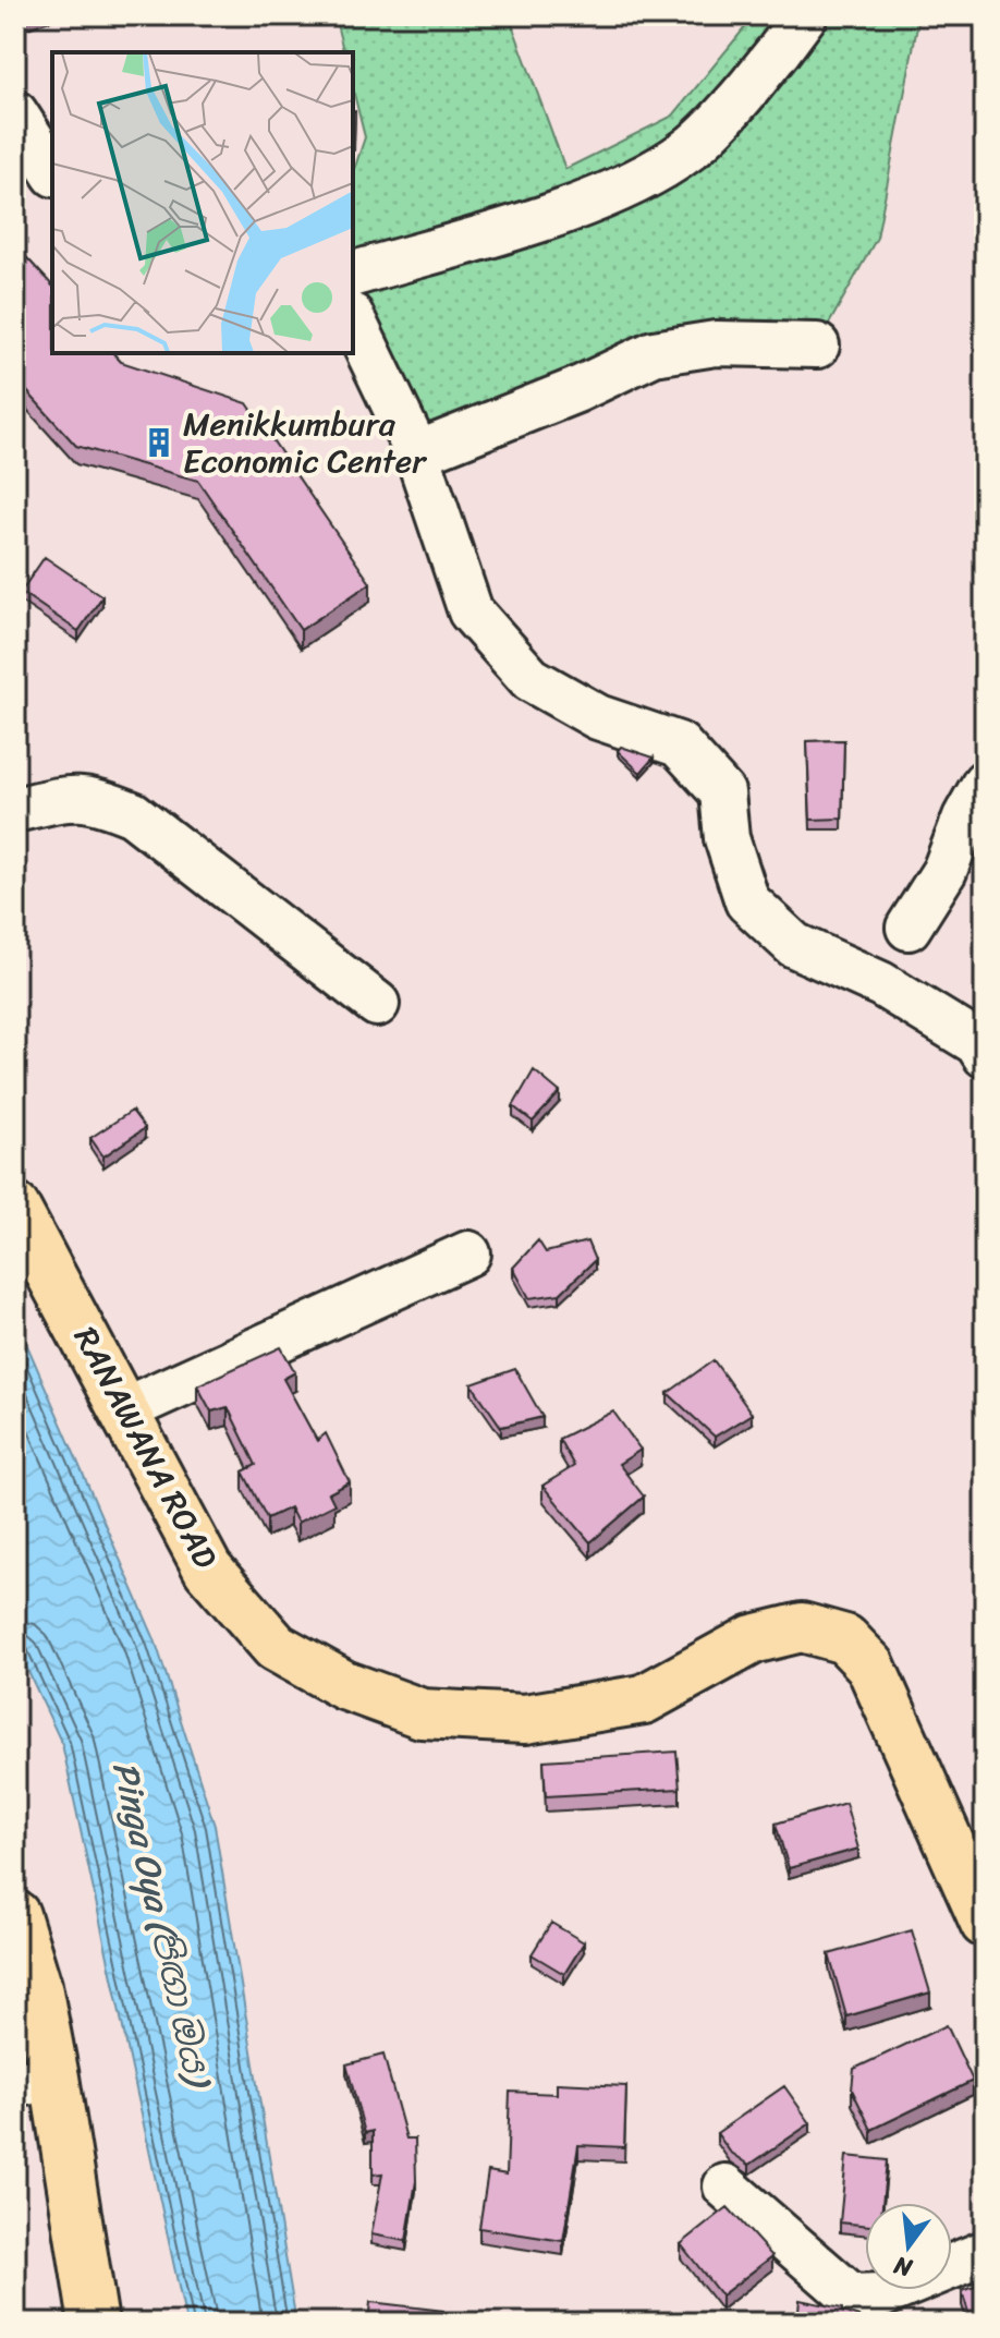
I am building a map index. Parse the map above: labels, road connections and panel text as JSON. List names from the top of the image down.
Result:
{
  "streets": {
    "main road": ["RANAWANA ROAD"]
  },
  "water": ["Pinga Oya (පිඟා ඔය)"],
  "places": {
    "building": ["Menikkumbura Economic Center"]
  },
  "north": "bottom"
}
